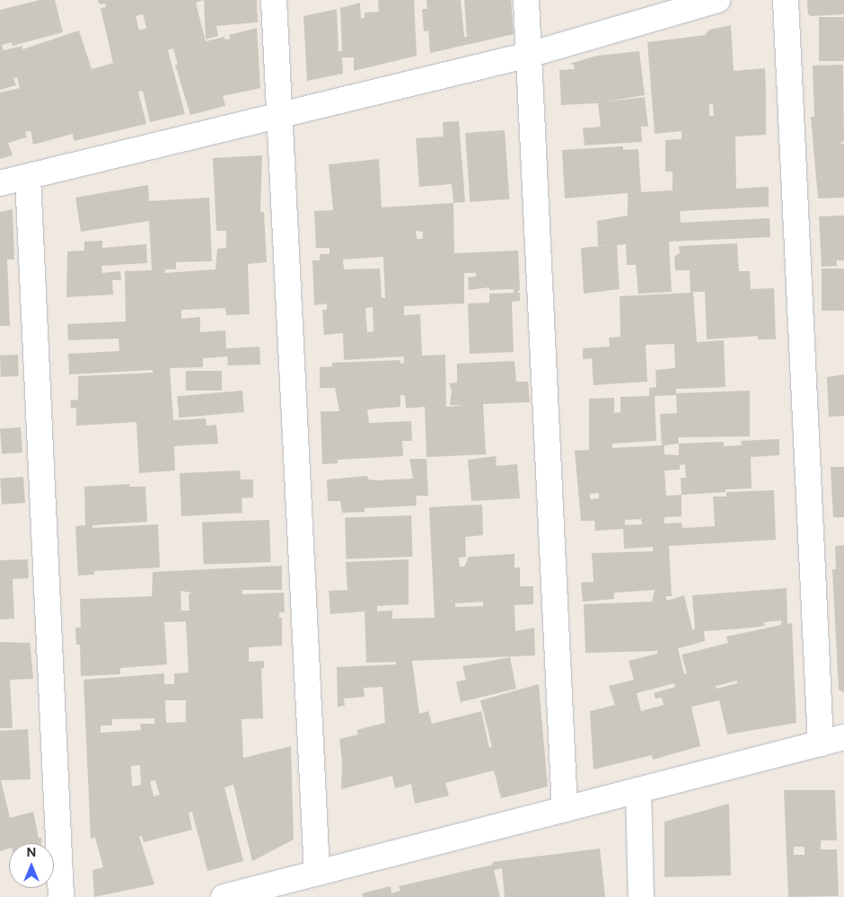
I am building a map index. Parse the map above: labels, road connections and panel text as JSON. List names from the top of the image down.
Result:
{
  "north": "top"
}
